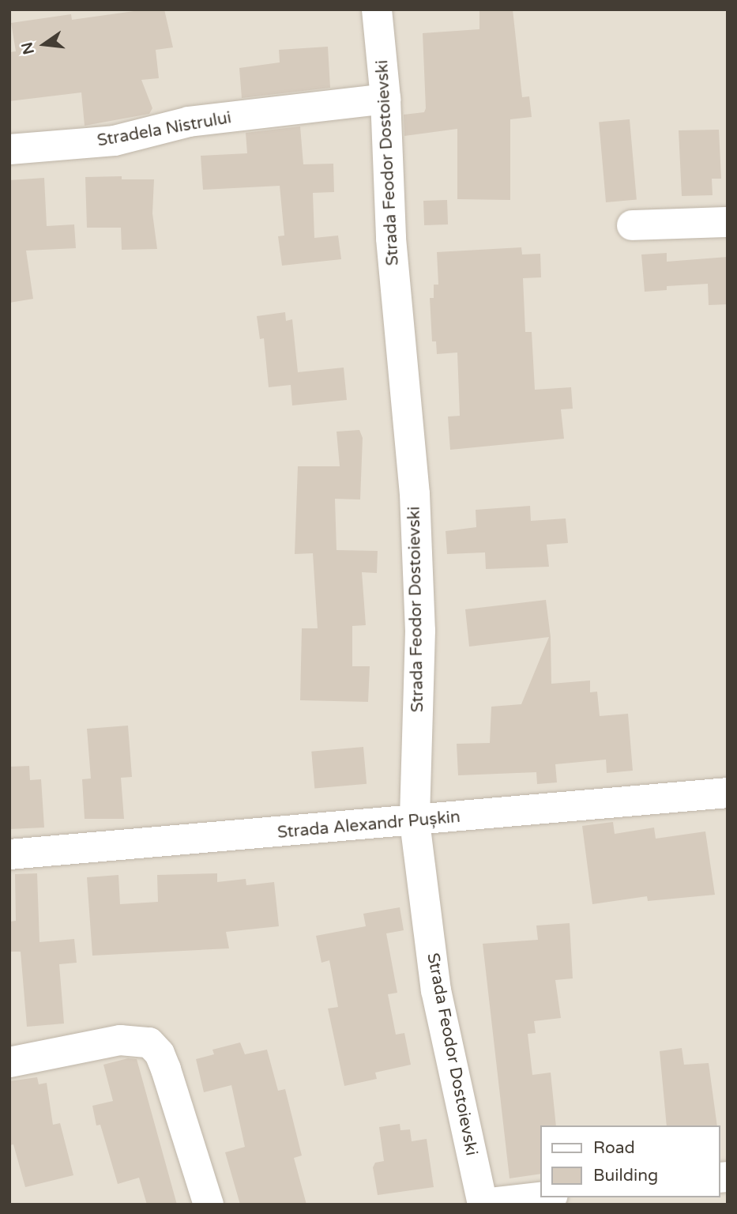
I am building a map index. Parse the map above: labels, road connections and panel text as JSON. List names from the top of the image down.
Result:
{
  "streets": {
    "street": ["Stradela Nistrului", "Strada Feodor Dostoievski", "Strada Alexandr Pușkin"]
  },
  "crossings": [
    ["Stradela Nistrului", "Strada Feodor Dostoievski"],
    ["Strada Feodor Dostoievski", "Strada Alexandr Pușkin"]
  ],
  "legend": ["Road", "Building"],
  "north": "left"
}
